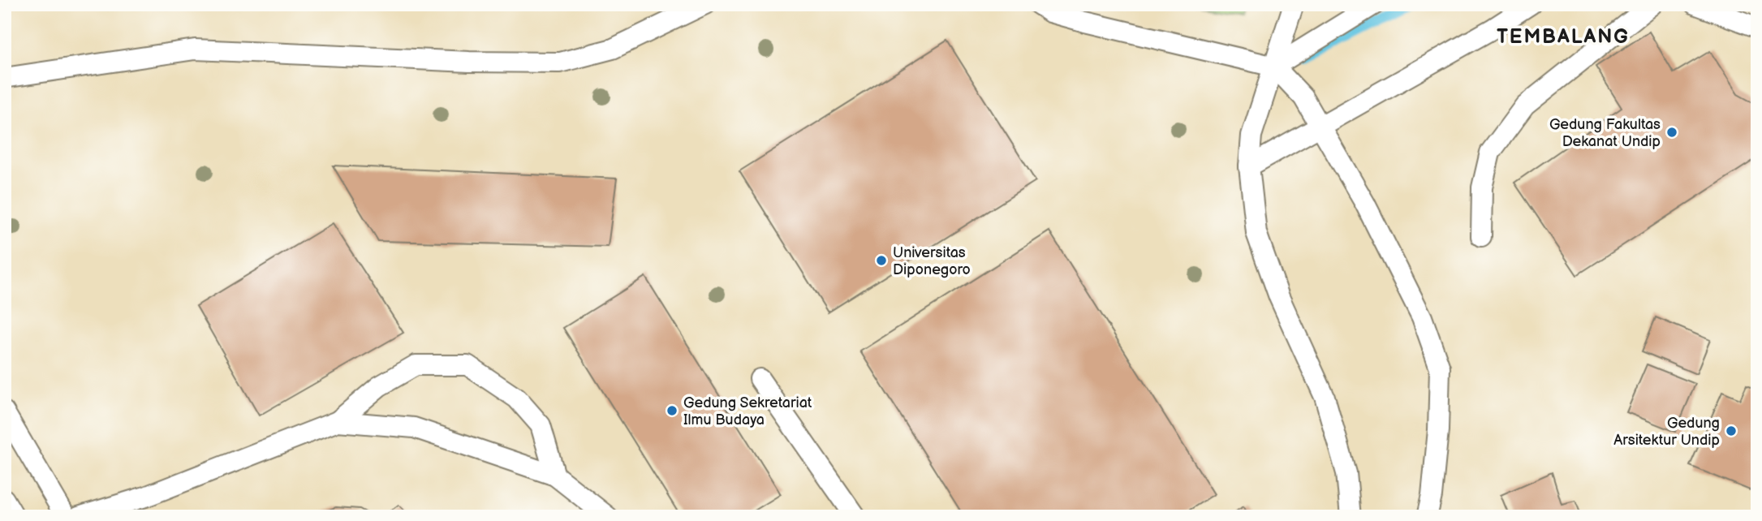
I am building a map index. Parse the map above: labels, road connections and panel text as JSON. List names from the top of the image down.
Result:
{
  "districts": ["TEMBALANG"],
  "places": [
    "Gedung Fakultas Dekanat Undip",
    "Universitas Diponegoro",
    "Gedung Sekretariat Ilmu Budaya",
    "Gedung Arsitektur Undip"
  ]
}
